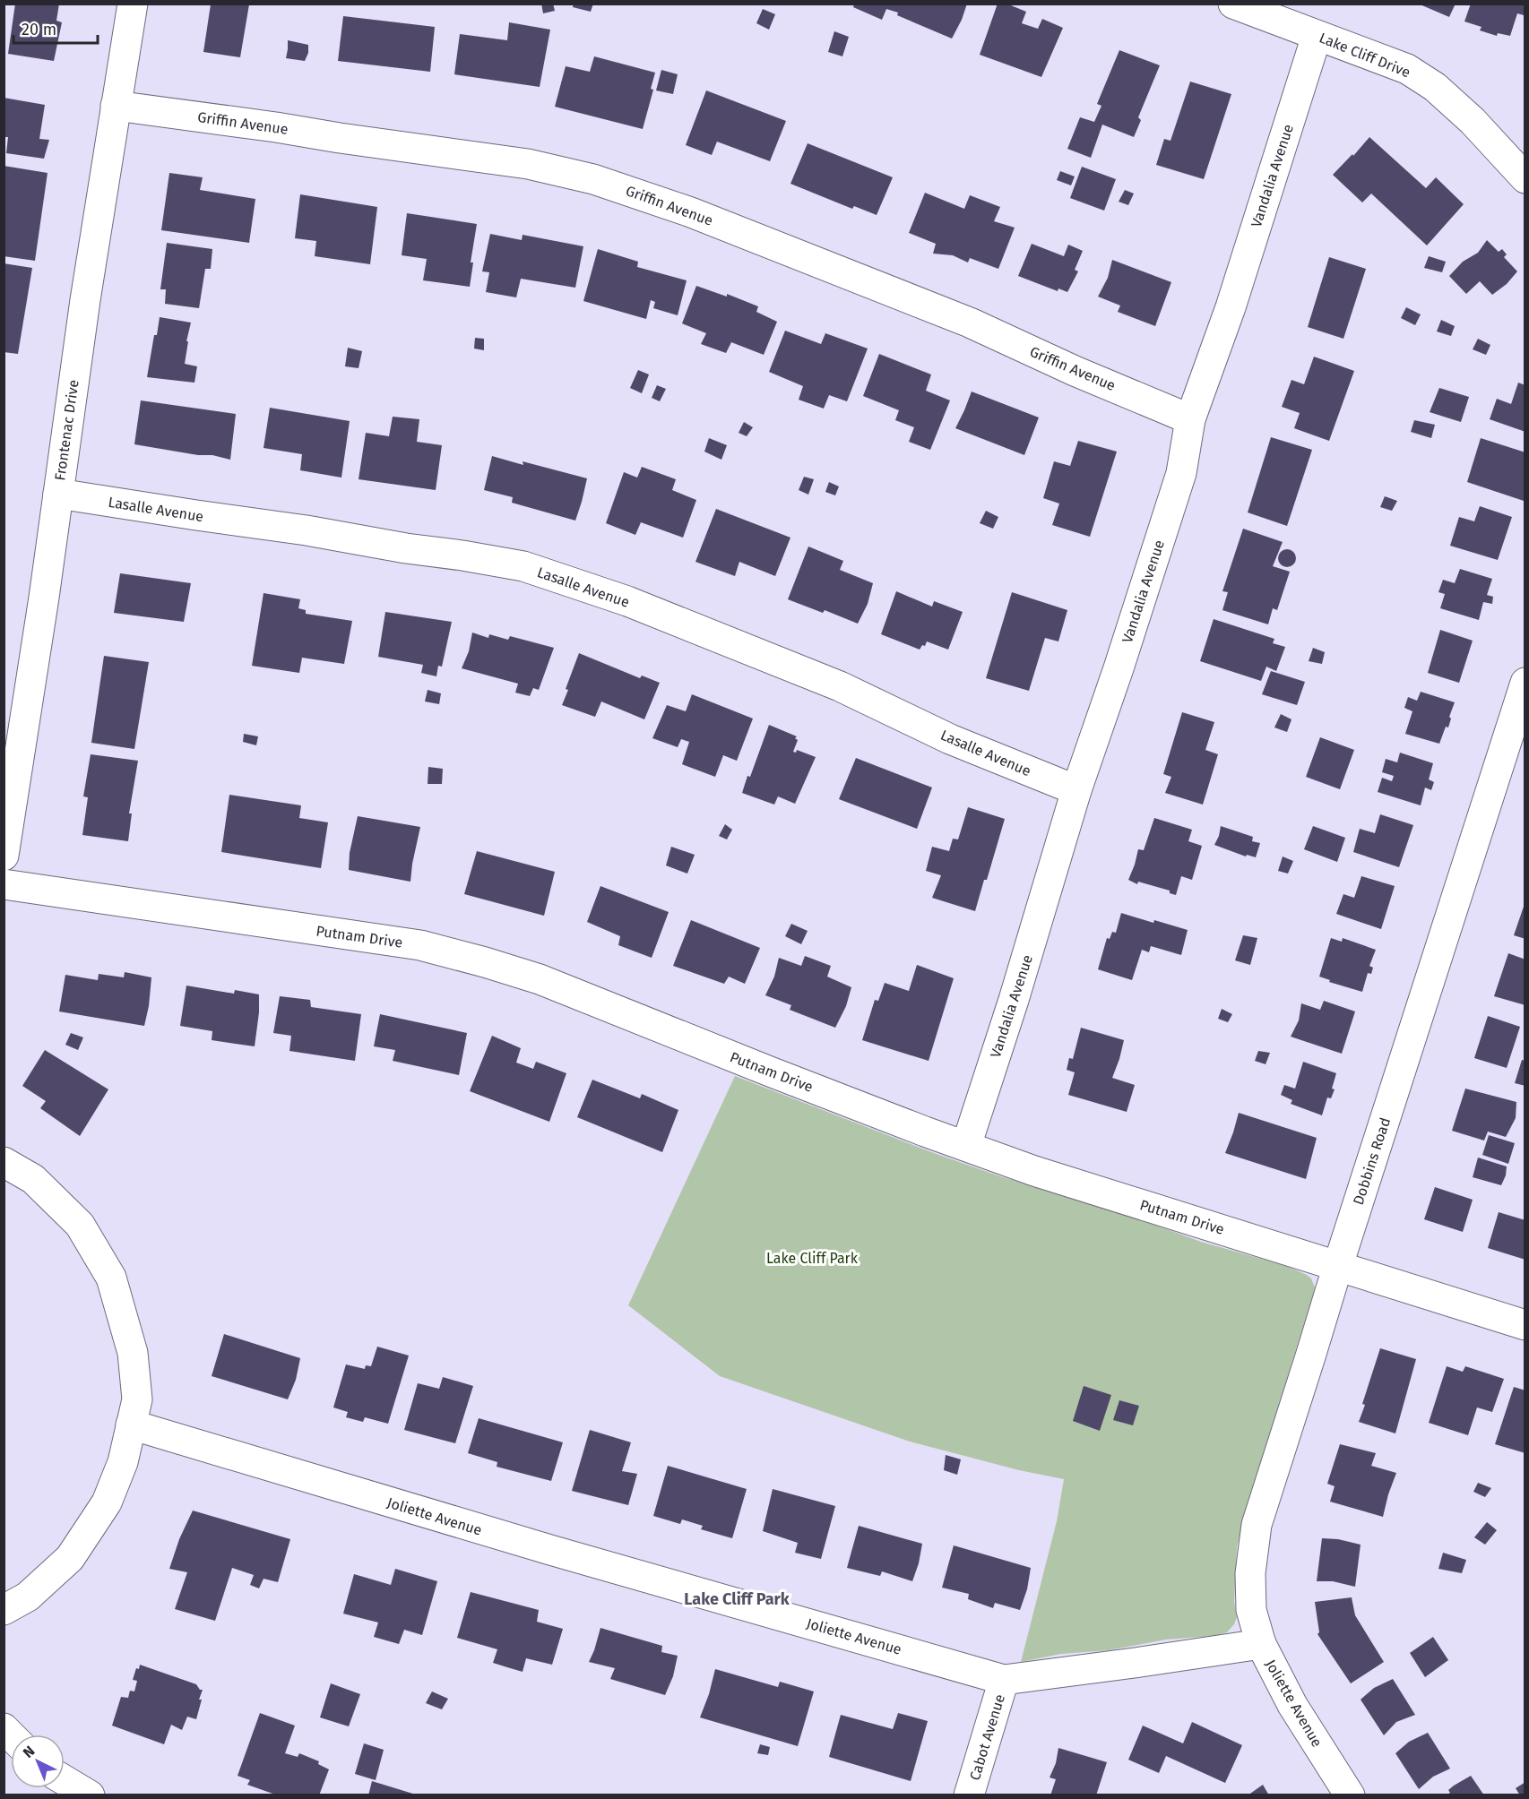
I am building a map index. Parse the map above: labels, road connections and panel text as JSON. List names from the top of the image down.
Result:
{
  "streets": {
    "street": [
      "Lake Cliff Drive",
      "Griffin Avenue",
      "Vandalia Avenue",
      "Frontenac Drive",
      "Lasalle Avenue",
      "Putnam Drive",
      "Dobbins Road",
      "Joliette Avenue",
      "Cabot Avenue"
    ]
  },
  "crossings": [
    ["Lake Cliff Drive", "Vandalia Avenue"],
    ["Griffin Avenue", "Vandalia Avenue"],
    ["Griffin Avenue", "Frontenac Drive"],
    ["Vandalia Avenue", "Lasalle Avenue"],
    ["Vandalia Avenue", "Putnam Drive"],
    ["Frontenac Drive", "Lasalle Avenue"],
    ["Putnam Drive", "Dobbins Road"],
    ["Dobbins Road", "Joliette Avenue"],
    ["Joliette Avenue", "Cabot Avenue"]
  ],
  "districts": ["Lake Cliff Park"],
  "parks": ["Lake Cliff Park"],
  "scale_bar": "20 m",
  "north": "top left"
}
